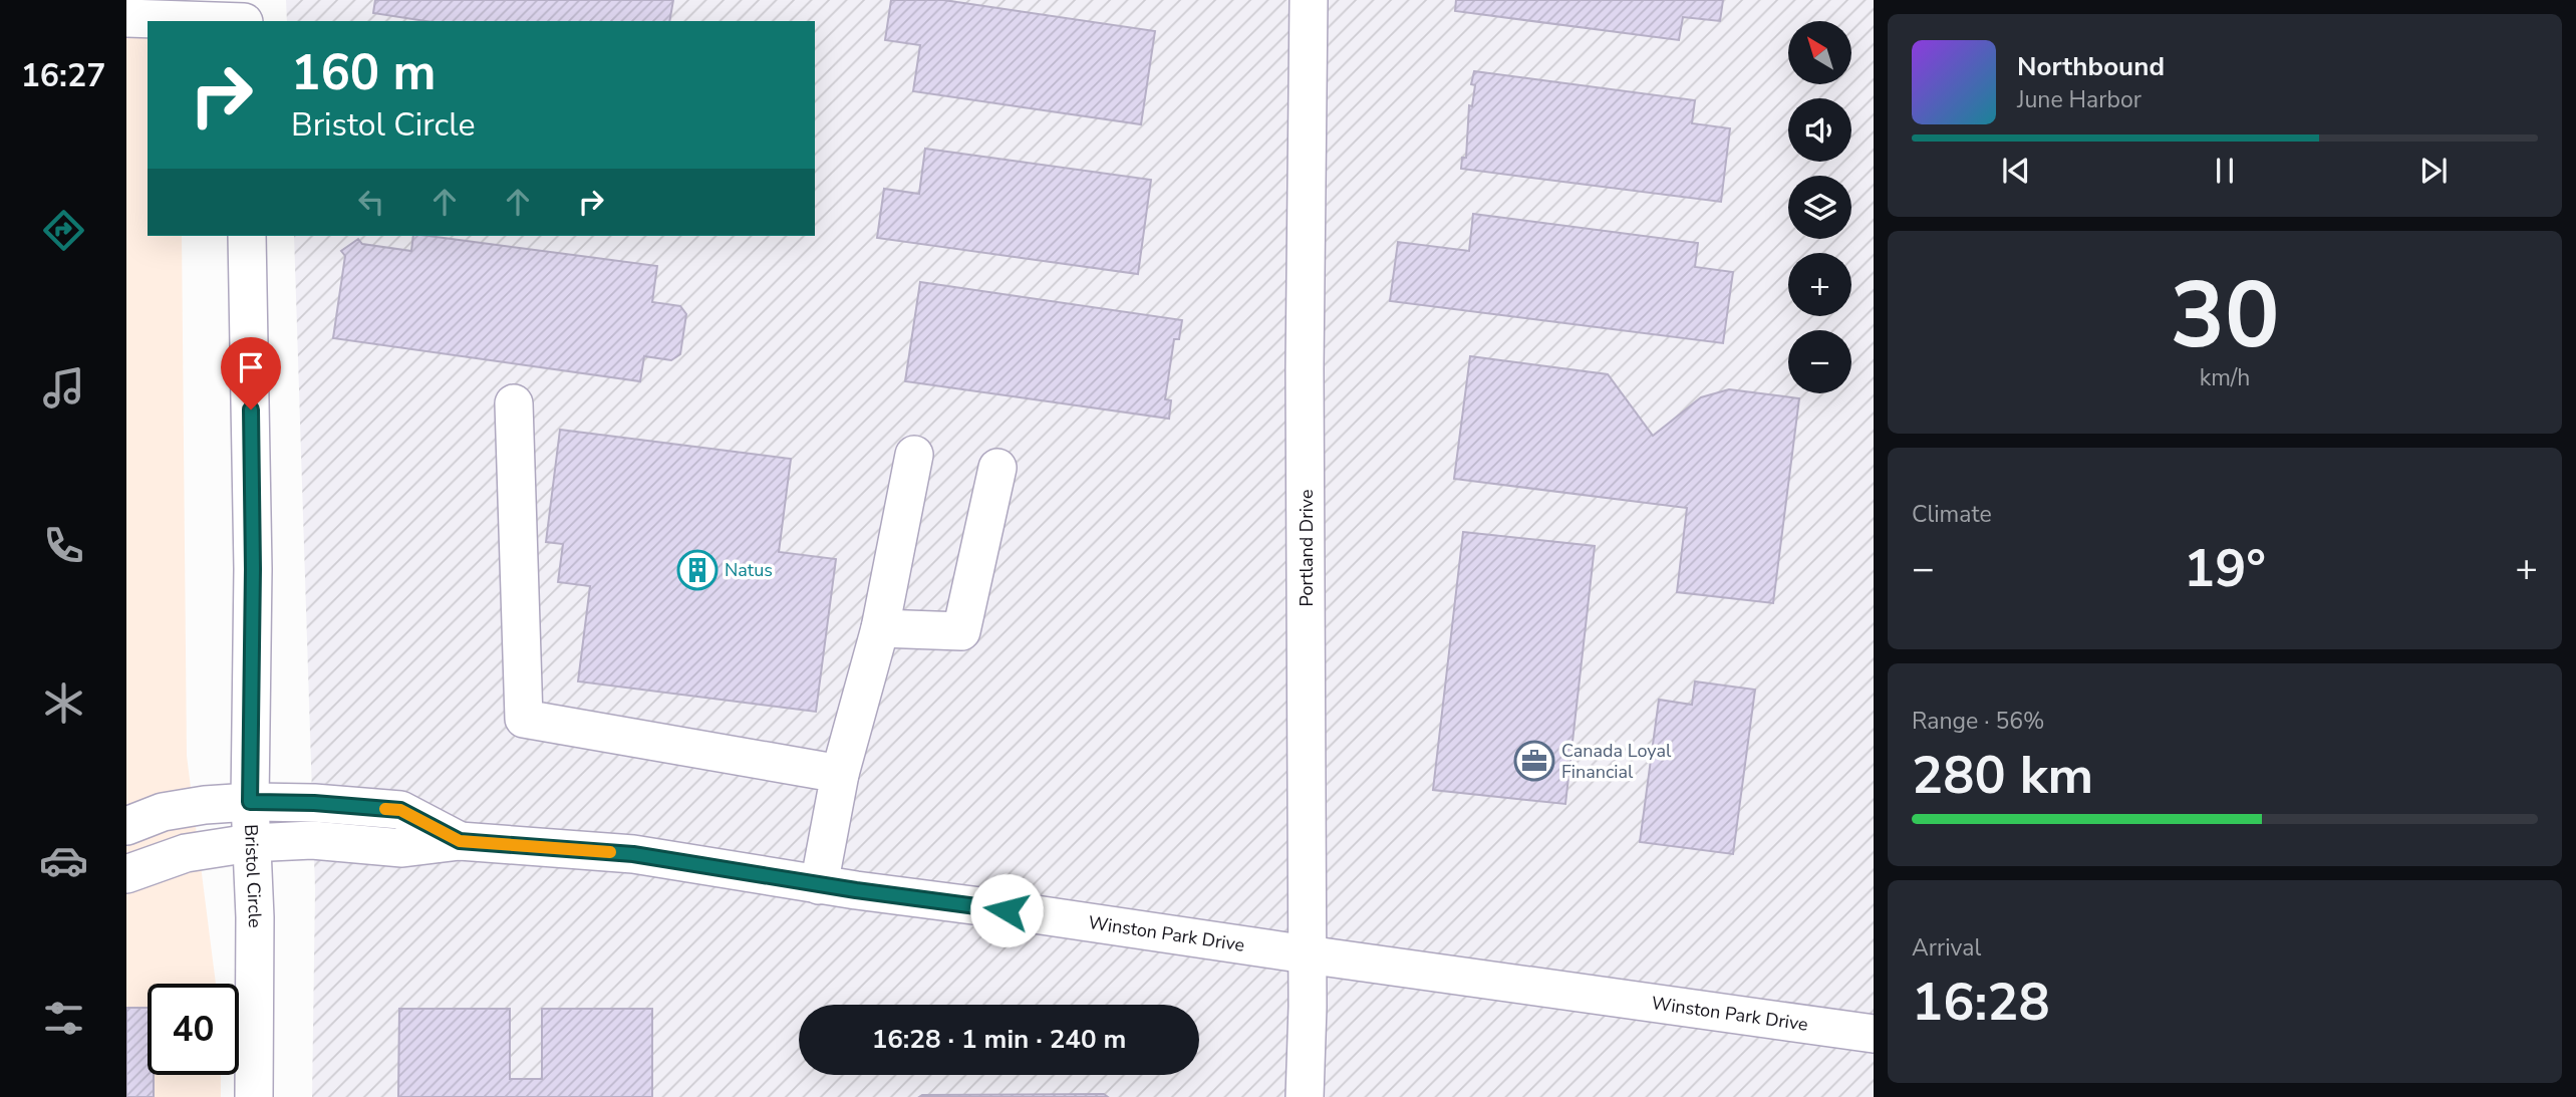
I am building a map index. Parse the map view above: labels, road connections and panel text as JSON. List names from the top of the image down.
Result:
{
  "streets": {
    "street": ["Portland Drive", "Bristol Circle", "Winston Park Drive"]
  },
  "crossings": [
    ["Portland Drive", "Winston Park Drive"],
    ["Bristol Circle", "Winston Park Drive"]
  ],
  "places": {
    "building": ["Natus"],
    "office": ["Canada Loyal Financial"]
  },
  "north": "top left",
  "page": {
    "tabs": "16:27",
    "map_buttons": ["+", "−"],
    "turn": ["160 m", "Bristol Circle"],
    "song": ["Northbound", "June Harbor"],
    "tile": [
      ["30", "km/h"],
      "Climate",
      ["Range · 56%", "280 km"],
      ["Arrival", "16:28"]
    ],
    "heat": ["−", "19°", "+"],
    "limit": "40",
    "trip": "16:28 · 1 min · 240 m"
  }
}
